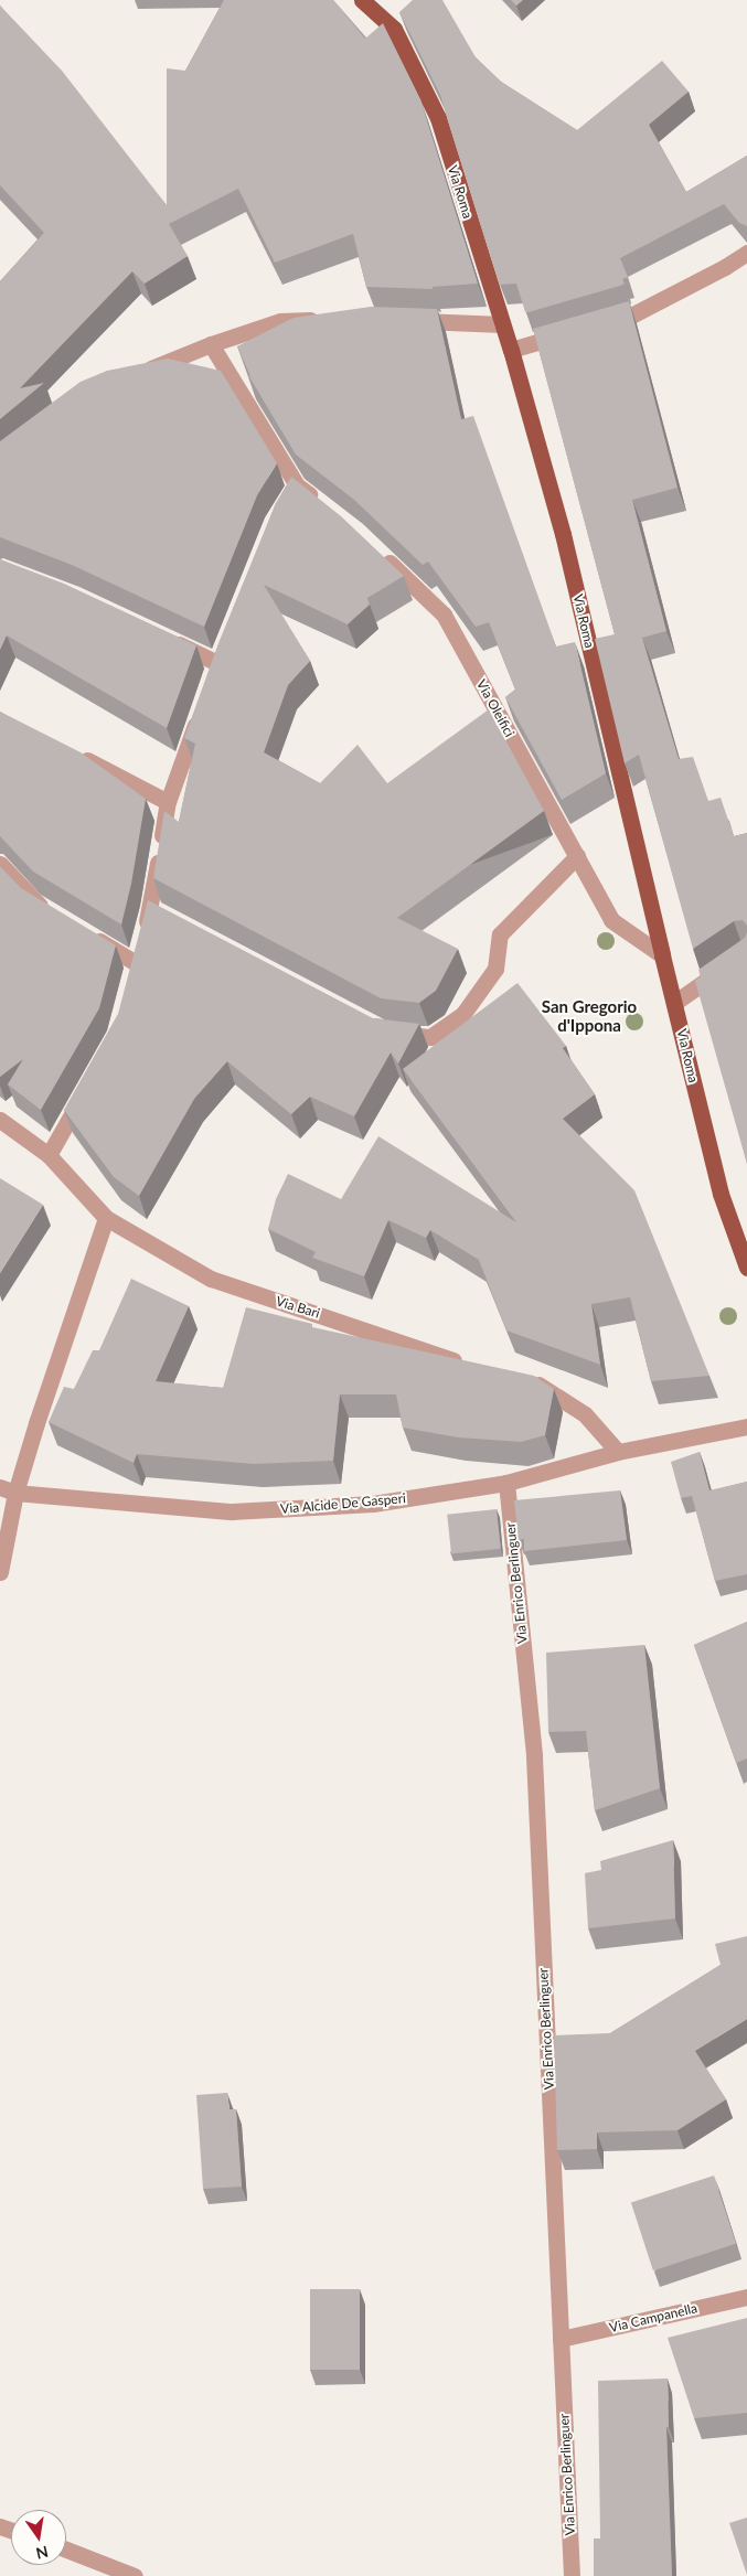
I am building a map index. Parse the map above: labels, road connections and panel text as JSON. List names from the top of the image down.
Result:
{
  "streets": {
    "main road": ["Via Roma"],
    "street": [
      "Via Oleifici",
      "Via Bari",
      "Via Alcide De Gasperi",
      "Via Enrico Berlinguer",
      "Via Campanella"
    ]
  },
  "crossings": [
    ["Via Roma", "Via Oleifici"],
    ["Via Alcide De Gasperi", "Via Enrico Berlinguer"],
    ["Via Enrico Berlinguer", "Via Campanella"]
  ],
  "districts": ["San Gregorio d'Ippona"],
  "north": "bottom"
}
